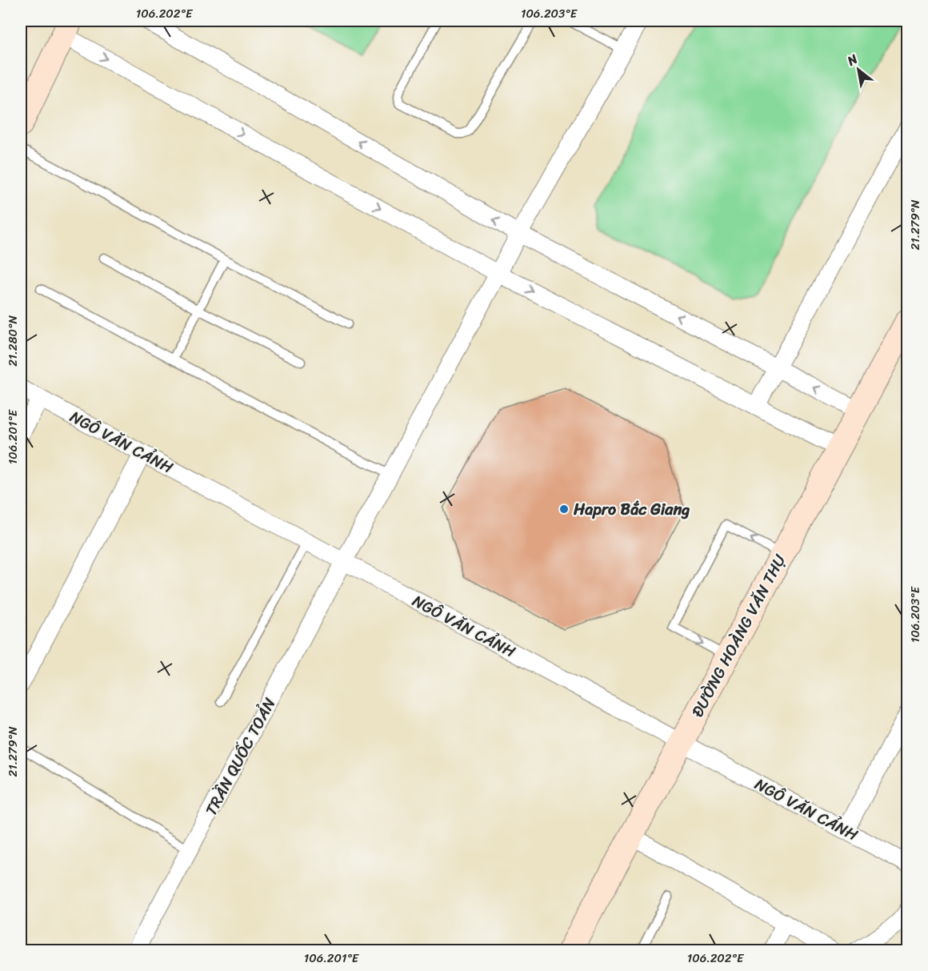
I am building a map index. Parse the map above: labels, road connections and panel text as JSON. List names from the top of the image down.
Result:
{
  "streets": {
    "street": ["NGÔ VĂN CẢNH", "ĐƯỜNG HOÀNG VĂN THỤ", "TRẦN QUỐC TOẢN"]
  },
  "crossings": [
    ["NGÔ VĂN CẢNH", "ĐƯỜNG HOÀNG VĂN THỤ"],
    ["NGÔ VĂN CẢNH", "TRẦN QUỐC TOẢN"]
  ],
  "places": ["Hapro Bắc Giang"],
  "north": "top left",
  "coordinates": [
    "106.202°E",
    "106.203°E",
    "21.279°N",
    "21.280°N",
    "106.201°E"
  ]
}
